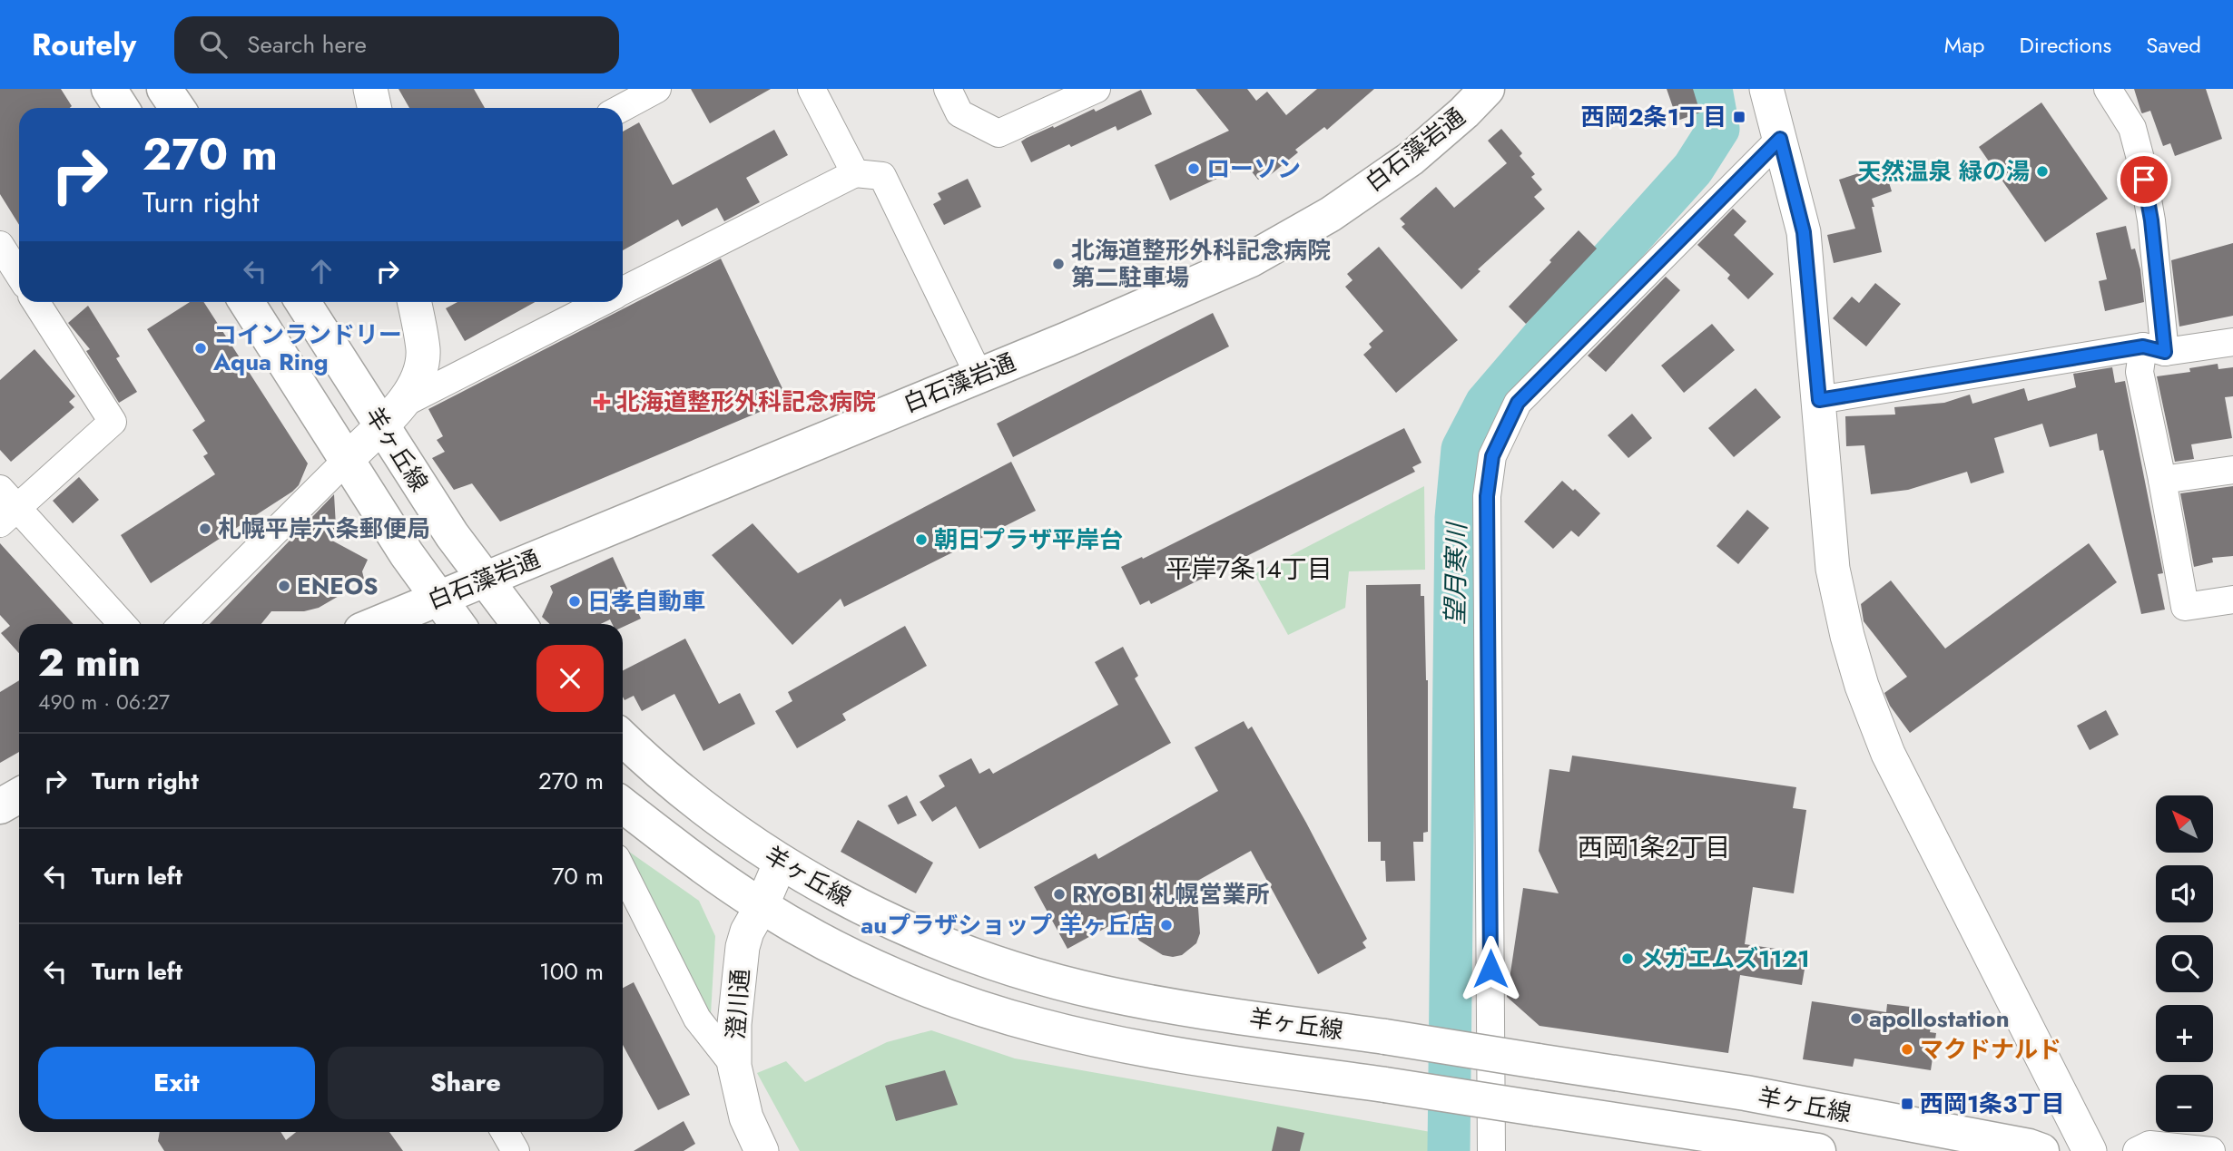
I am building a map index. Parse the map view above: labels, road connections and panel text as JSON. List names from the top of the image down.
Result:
{
  "streets": {
    "main road": ["白石藻岩通", "羊ヶ丘線"],
    "street": ["澄川通"]
  },
  "crossings": [
    ["白石藻岩通", "羊ヶ丘線"],
    ["羊ヶ丘線", "澄川通"]
  ],
  "districts": ["平岸7条14丁目", "西岡1条2丁目"],
  "water": ["望月寒川"],
  "places": {
    "transit": ["西岡2条1丁目", "西岡1条3丁目"],
    "other": [
      "ローソン",
      "天然温泉 緑の湯",
      "北海道整形外科記念病院 第二駐車場",
      "コインランドリー Aqua Ring",
      "札幌平岸六条郵便局",
      "朝日プラザ平岸台",
      "ENEOS",
      "日孝自動車",
      "RYOBI 札幌営業所",
      "auプラザショップ 羊ヶ丘店",
      "メガエムズ1121",
      "apollostation",
      "マクドナルド"
    ],
    "health": ["北海道整形外科記念病院"]
  },
  "north": "top left",
  "page": {
    "header": "Routely",
    "search": "Search here",
    "nav": ["Map", "Directions", "Saved"],
    "turn": ["270 m", "Turn right"],
    "heading": ["2 min", "490 m · 06:27"],
    "list": [
      {
        "name": "Turn right",
        "value": "270 m"
      },
      {
        "name": "Turn left",
        "value": "70 m"
      },
      {
        "name": "Turn left",
        "value": "100 m"
      }
    ],
    "map_buttons": ["+", "−"],
    "buttons": ["Exit", "Share"]
  }
}
